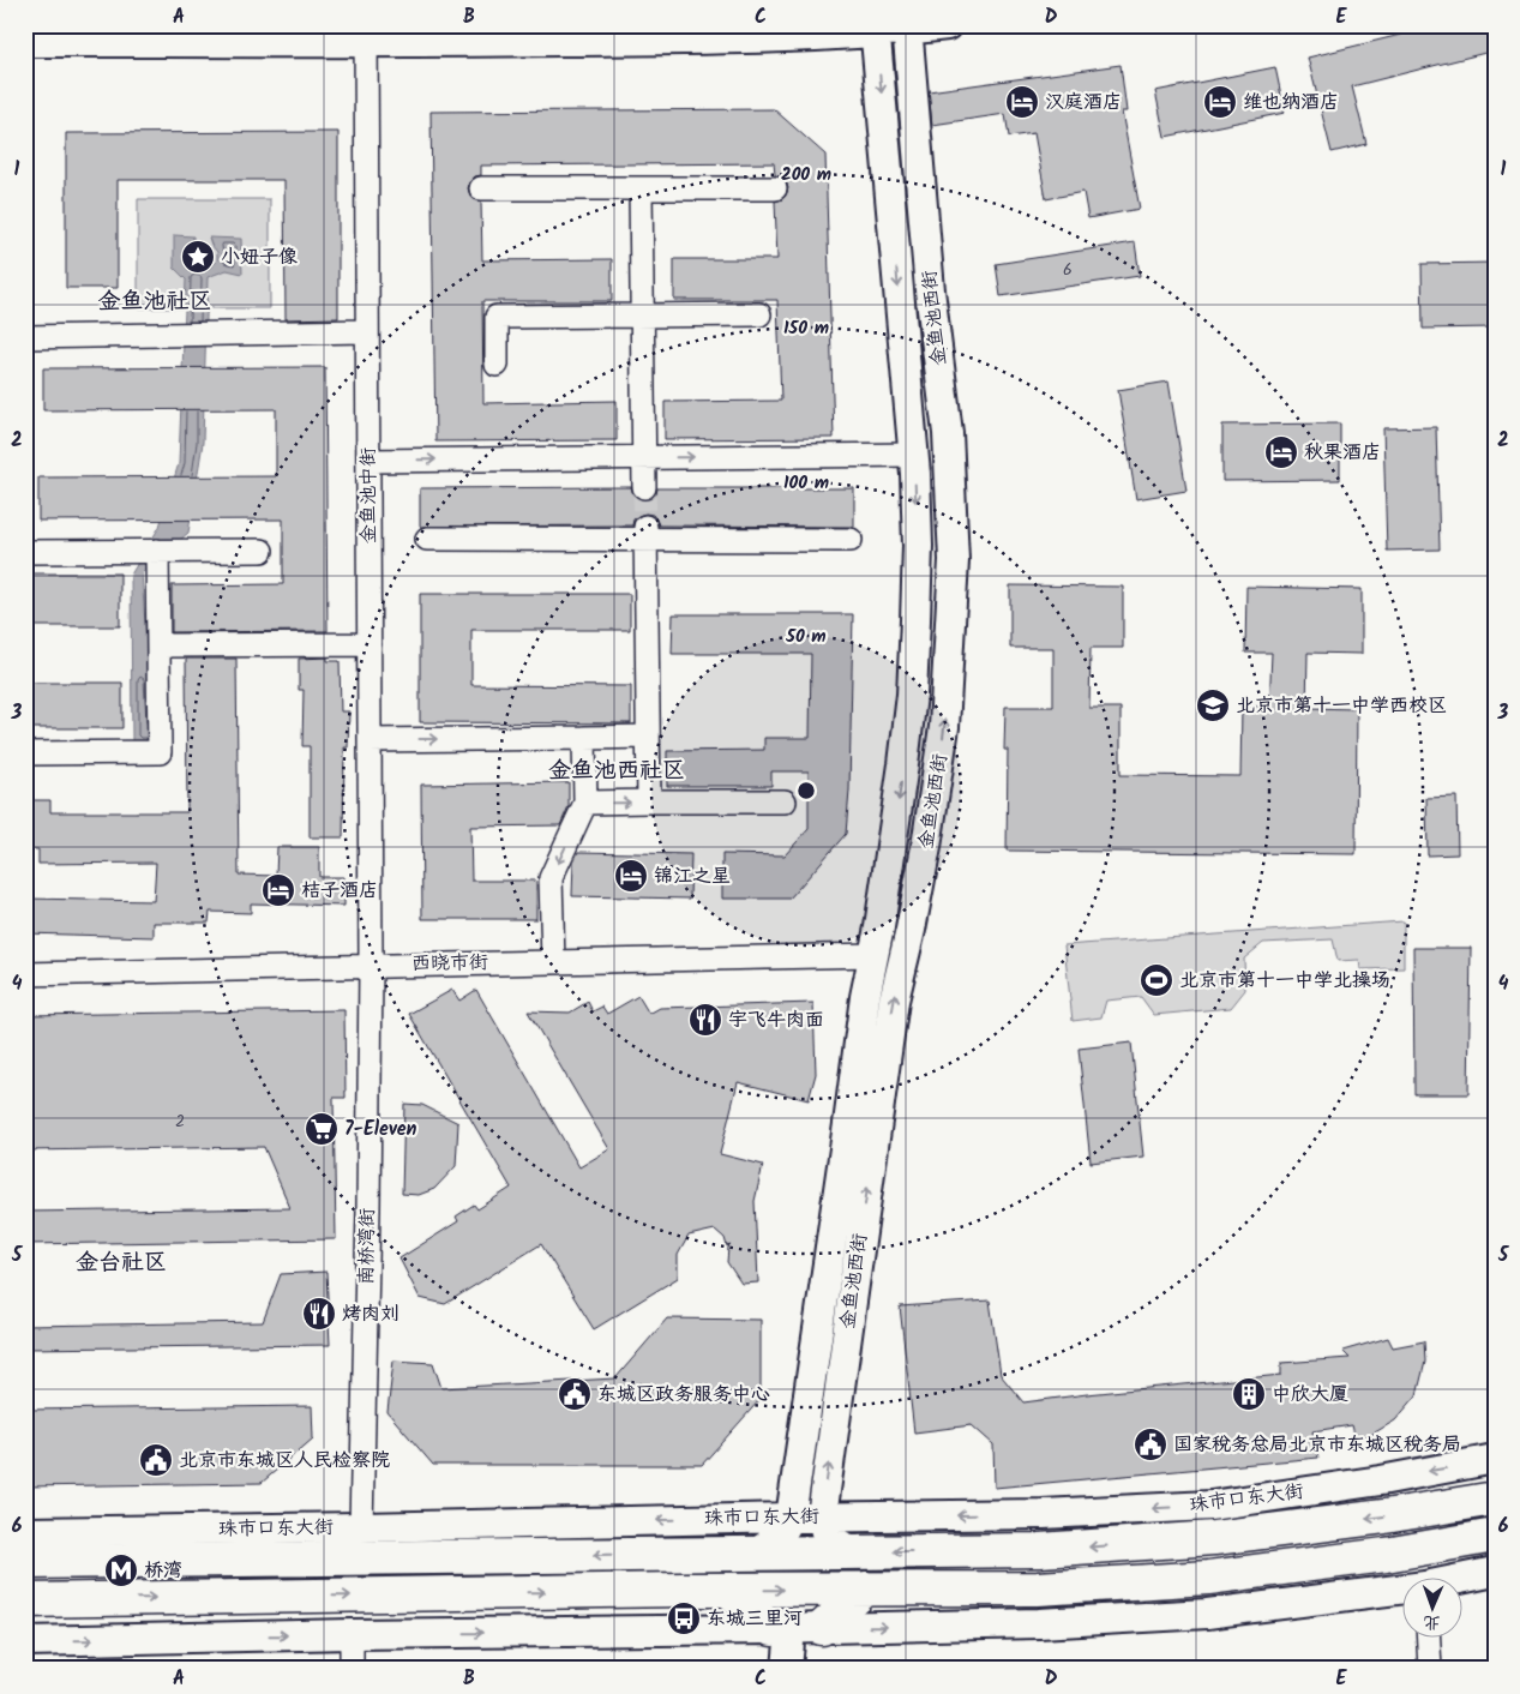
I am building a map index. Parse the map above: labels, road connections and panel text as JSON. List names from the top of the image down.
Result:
{
  "streets": {
    "main road": ["珠市口东大街"],
    "street": [
      "金鱼池西街",
      "金鱼池中街",
      "西晓市街",
      "南桥湾街"
    ]
  },
  "crossings": [
    ["金鱼池西街", "西晓市街"],
    ["金鱼池西街", "珠市口东大街"],
    ["金鱼池中街", "西晓市街"],
    ["金鱼池中街", "南桥湾街"],
    ["西晓市街", "南桥湾街"],
    ["南桥湾街", "珠市口东大街"]
  ],
  "districts": ["金鱼池社区", "金鱼池西社区", "金台社区"],
  "places": {
    "hotel": [
      "汉庭酒店",
      "维也纳酒店",
      "秋果酒店",
      "锦江之星",
      "桔子酒店"
    ],
    "place": ["小妞子像"],
    "school or university": ["北京市第十一中学西校区"],
    "sports": ["北京市第十一中学北操场"],
    "restaurant": ["宇飞牛肉面", "烤肉刘"],
    "supermarket": ["7-Eleven"],
    "public building": ["东城区政务服务中心", "国家税务总局北京市东城区税务局", "北京市东城区人民检察院"],
    "building": ["中欣大厦"],
    "metro station": ["桥湾"],
    "bus stop": ["东城三里河"]
  },
  "house_numbers": ["6", "2"],
  "north": "bottom",
  "grid": {
    "columns": [
      "A",
      "B",
      "C",
      "D",
      "E"
    ],
    "rows": [
      "1",
      "2",
      "3",
      "4",
      "5",
      "6"
    ]
  },
  "rings": [
    "200 m",
    "150 m",
    "100 m",
    "50 m"
  ]
}
